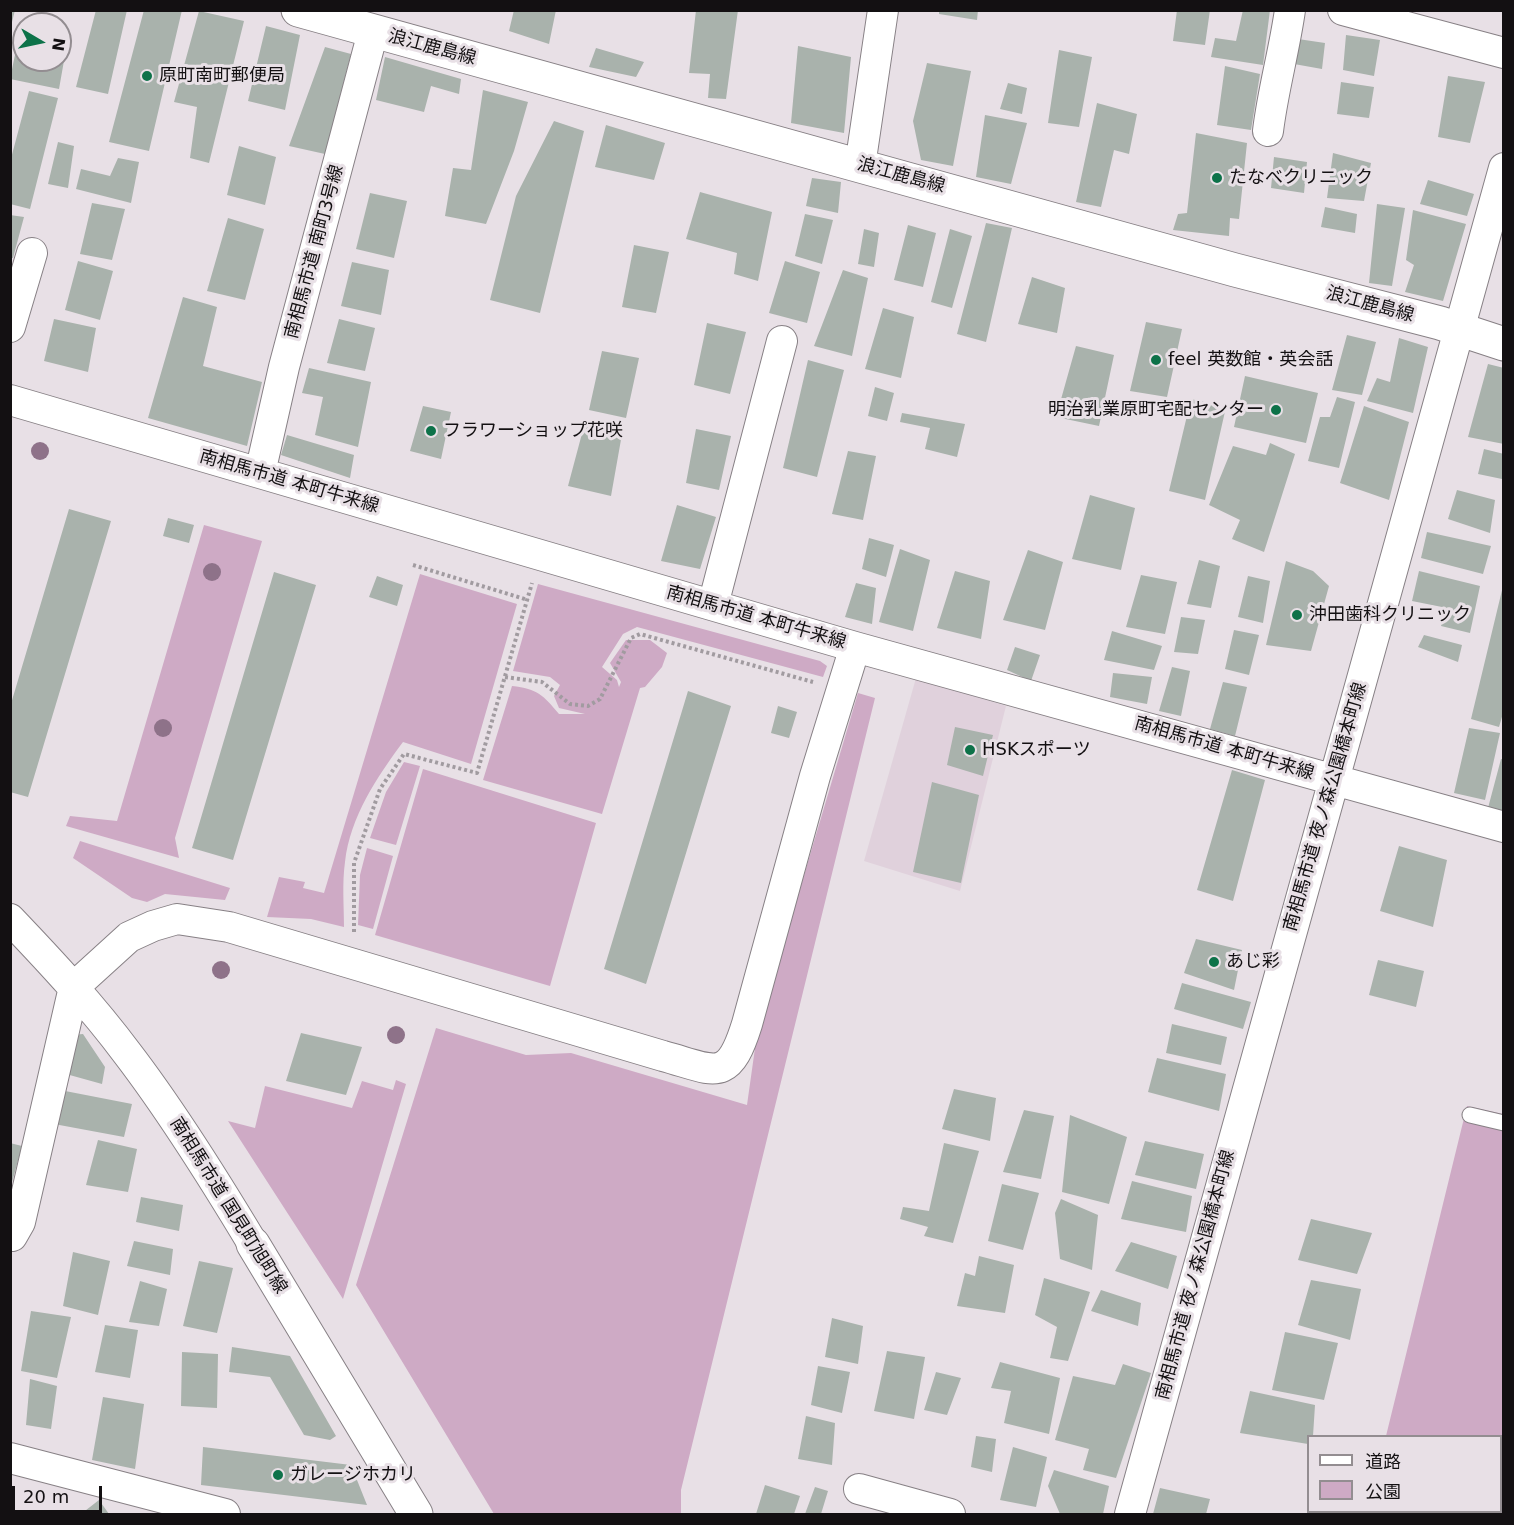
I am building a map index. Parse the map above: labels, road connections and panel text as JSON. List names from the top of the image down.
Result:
{
  "streets": {
    "main road": ["浪江鹿島線", "南相馬市道 国見町旭町線"],
    "street": ["南相馬市道 南町3号線", "南相馬市道 本町牛来線", "南相馬市道 夜ノ森公園橋本町線"]
  },
  "crossings": [
    ["浪江鹿島線", "南相馬市道 南町3号線"],
    ["浪江鹿島線", "南相馬市道 夜ノ森公園橋本町線"],
    ["南相馬市道 南町3号線", "南相馬市道 本町牛来線"],
    ["南相馬市道 本町牛来線", "南相馬市道 夜ノ森公園橋本町線"]
  ],
  "places": [
    "原町南町郵便局",
    "たなべクリニック",
    "feel 英数館・英会話",
    "明治乳業原町宅配センター",
    "フラワーショップ花咲",
    "沖田歯科クリニック",
    "HSKスポーツ",
    "あじ彩",
    "ガレージホカリ"
  ],
  "legend": ["道路", "公園"],
  "scale_bar": "20 m",
  "north": "right"
}
